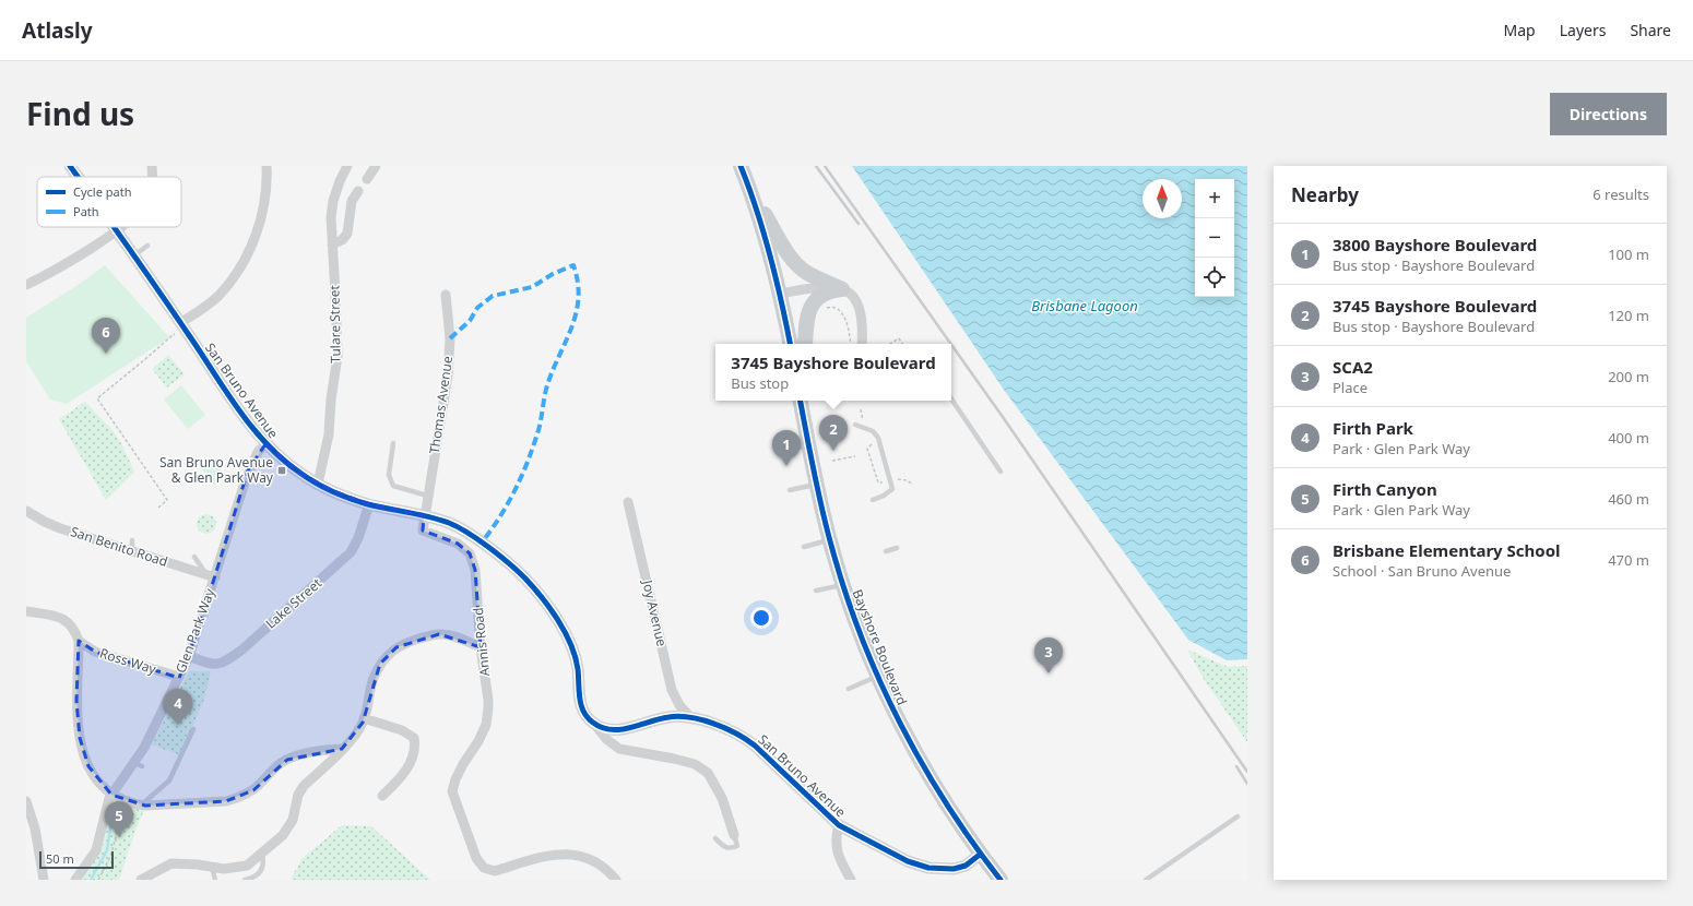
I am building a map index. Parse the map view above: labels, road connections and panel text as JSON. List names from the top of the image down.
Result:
{
  "streets": {
    "main road": ["Bayshore Boulevard"],
    "street": [
      "Tulare Street",
      "San Bruno Avenue",
      "Thomas Avenue",
      "San Benito Road",
      "Lake Street",
      "Joy Avenue",
      "Glen Park Way",
      "Annis Road",
      "Ross Way"
    ]
  },
  "crossings": [
    ["Tulare Street", "San Bruno Avenue"],
    ["San Bruno Avenue", "Thomas Avenue"],
    ["San Bruno Avenue", "Lake Street"],
    ["San Bruno Avenue", "Joy Avenue"],
    ["San Bruno Avenue", "Glen Park Way"],
    ["San Bruno Avenue", "Annis Road"],
    ["San Bruno Avenue", "Bayshore Boulevard"],
    ["Thomas Avenue", "Annis Road"],
    ["San Benito Road", "Glen Park Way"],
    ["Lake Street", "Glen Park Way"],
    ["Glen Park Way", "Ross Way"]
  ],
  "water": ["Brisbane Lagoon"],
  "places": {
    "transit": ["San Bruno Avenue & Glen Park Way"]
  },
  "legend": ["Cycle path", "Path"],
  "scale_bar": "50 m",
  "north": "top",
  "page": {
    "header": "Atlasly",
    "nav": ["Map", "Layers", "Share"],
    "title": "Find us",
    "buttons": "Directions",
    "heading": ["Nearby", "6 results"],
    "map_buttons": ["+", "−"],
    "list": [
      {
        "mark": "1",
        "name": "3800 Bayshore Boulevard",
        "note": "Bus stop · Bayshore Boulevard",
        "value": "100 m"
      },
      {
        "mark": "2",
        "name": "3745 Bayshore Boulevard",
        "note": "Bus stop · Bayshore Boulevard",
        "value": "120 m"
      },
      {
        "mark": "3",
        "name": "SCA2",
        "note": "Place",
        "value": "200 m"
      },
      {
        "mark": "4",
        "name": "Firth Park",
        "note": "Park · Glen Park Way",
        "value": "400 m"
      },
      {
        "mark": "5",
        "name": "Firth Canyon",
        "note": "Park · Glen Park Way",
        "value": "460 m"
      },
      {
        "mark": "6",
        "name": "Brisbane Elementary School",
        "note": "School · San Bruno Avenue",
        "value": "470 m"
      }
    ],
    "pins": [
      "6",
      "2",
      "1",
      "3",
      "4",
      "5"
    ],
    "popup": ["3745 Bayshore Boulevard", "Bus stop"],
    "scale": "50 m"
  }
}
